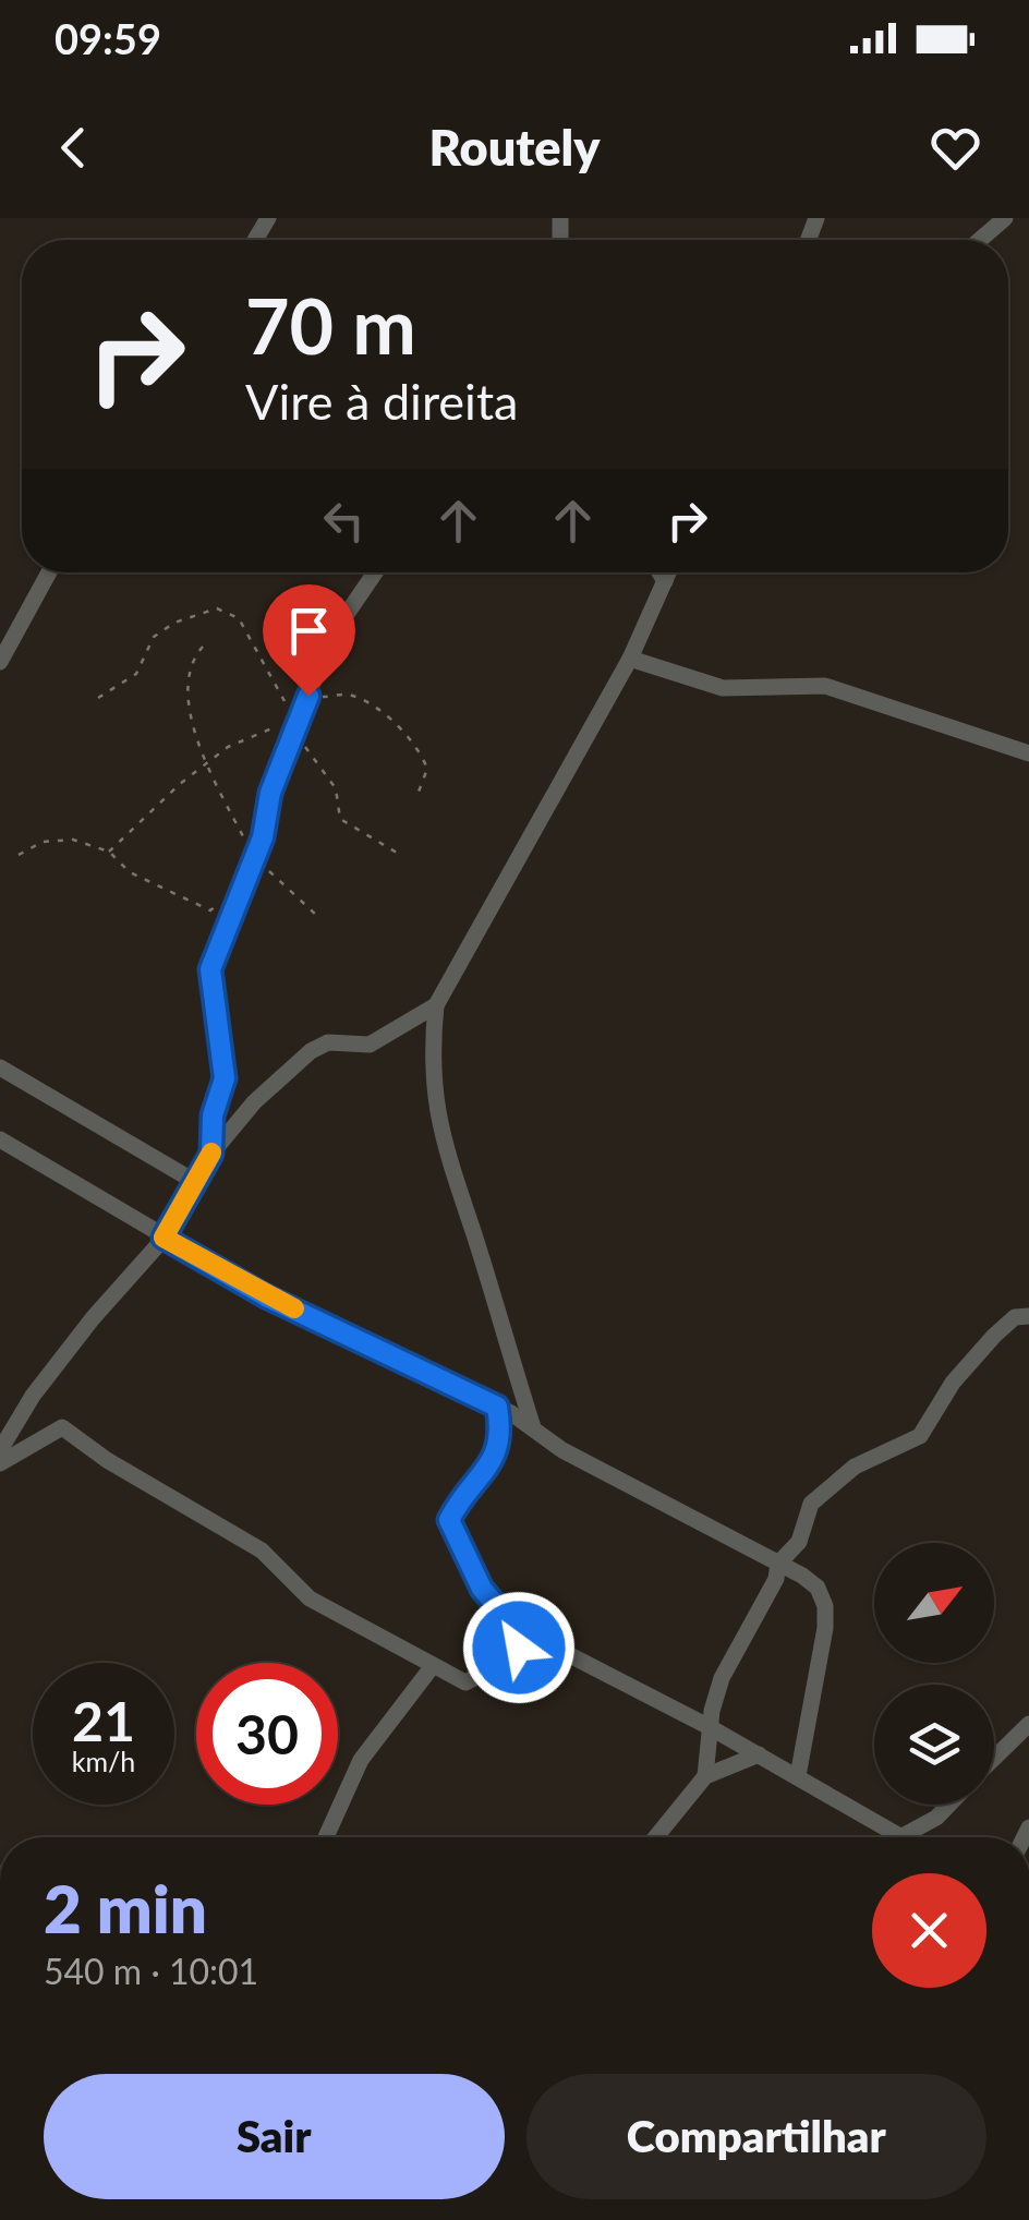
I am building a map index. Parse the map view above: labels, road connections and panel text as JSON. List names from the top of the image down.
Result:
{
  "north": "top right",
  "page": {
    "status": "09:59",
    "header": "Routely",
    "turn": ["70 m", "Vire à direita"],
    "speed": "21 km/h",
    "limit": "30",
    "heading": ["2 min", "540 m · 10:01"],
    "buttons": ["Sair", "Compartilhar"]
  }
}
